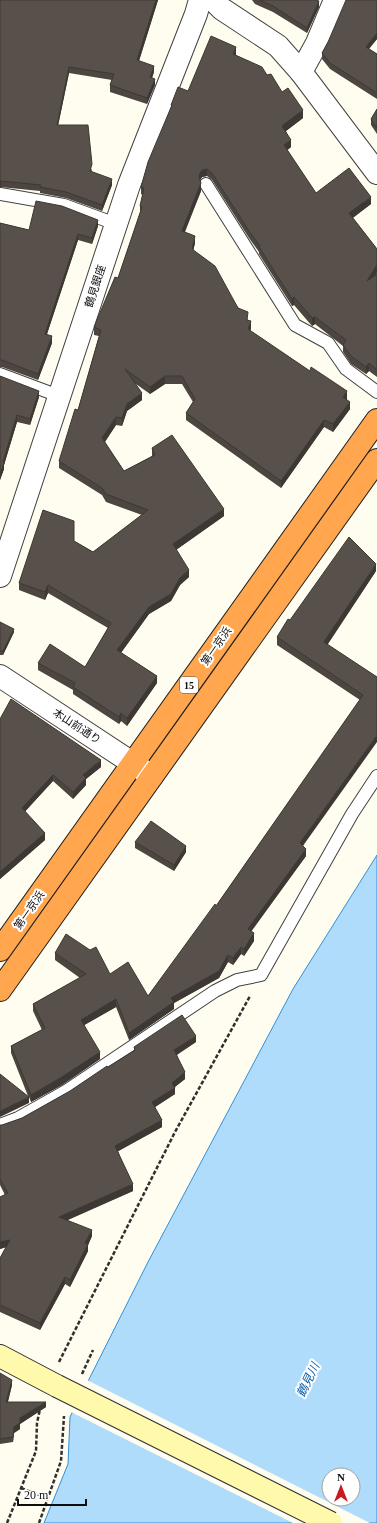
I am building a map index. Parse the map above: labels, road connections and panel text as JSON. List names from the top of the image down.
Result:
{
  "streets": {
    "highway": ["第一京浜", "15"],
    "street": ["鶴見銀座", "本山前通り"]
  },
  "crossings": [
    ["第一京浜", "本山前通り"]
  ],
  "water": ["鶴見川"],
  "scale_bar": "20 m",
  "north": "top"
}
